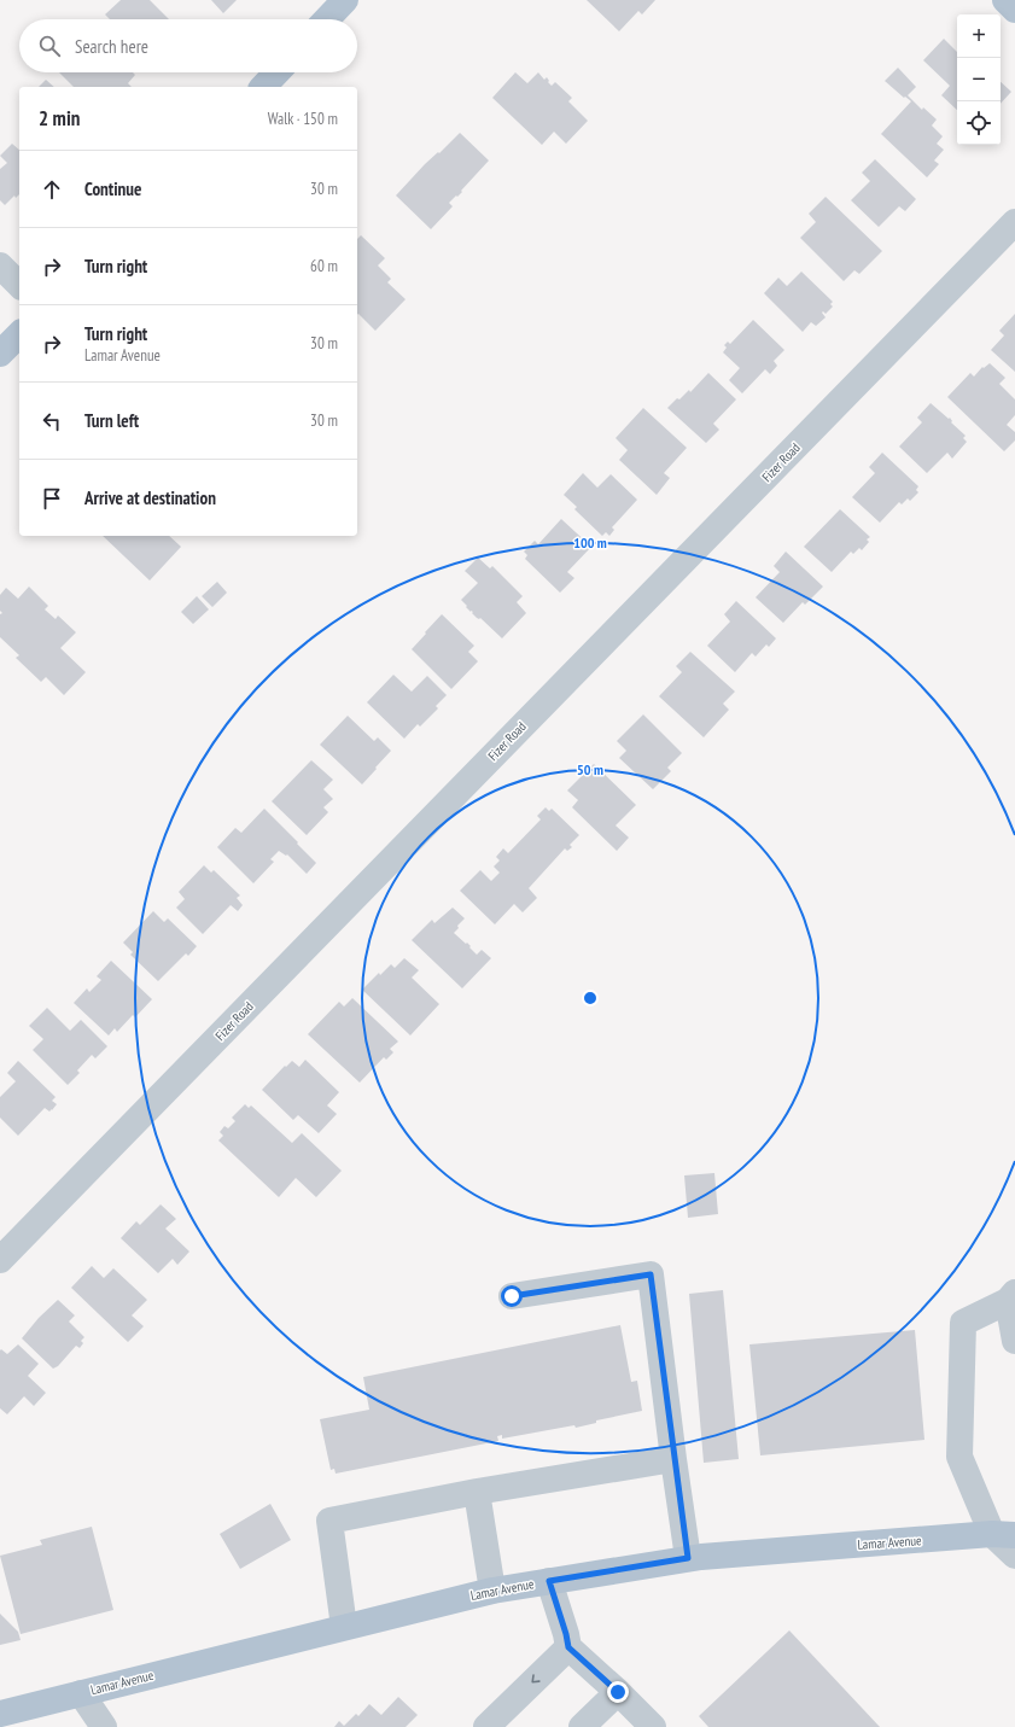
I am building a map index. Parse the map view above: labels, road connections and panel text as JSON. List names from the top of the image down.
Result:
{
  "streets": {
    "main road": ["Lamar Avenue"],
    "street": ["Fizer Road"]
  },
  "page": {
    "map_buttons": ["+", "−"],
    "search": "Search here",
    "heading": ["2 min", "Walk · 150 m"],
    "list": [
      ["Continue", "30 m"],
      ["Turn right", "60 m"],
      ["Turn right", "Lamar Avenue", "30 m"],
      ["Turn left", "30 m"],
      "Arrive at destination"
    ]
  },
  "rings": ["100 m", "50 m"]
}
